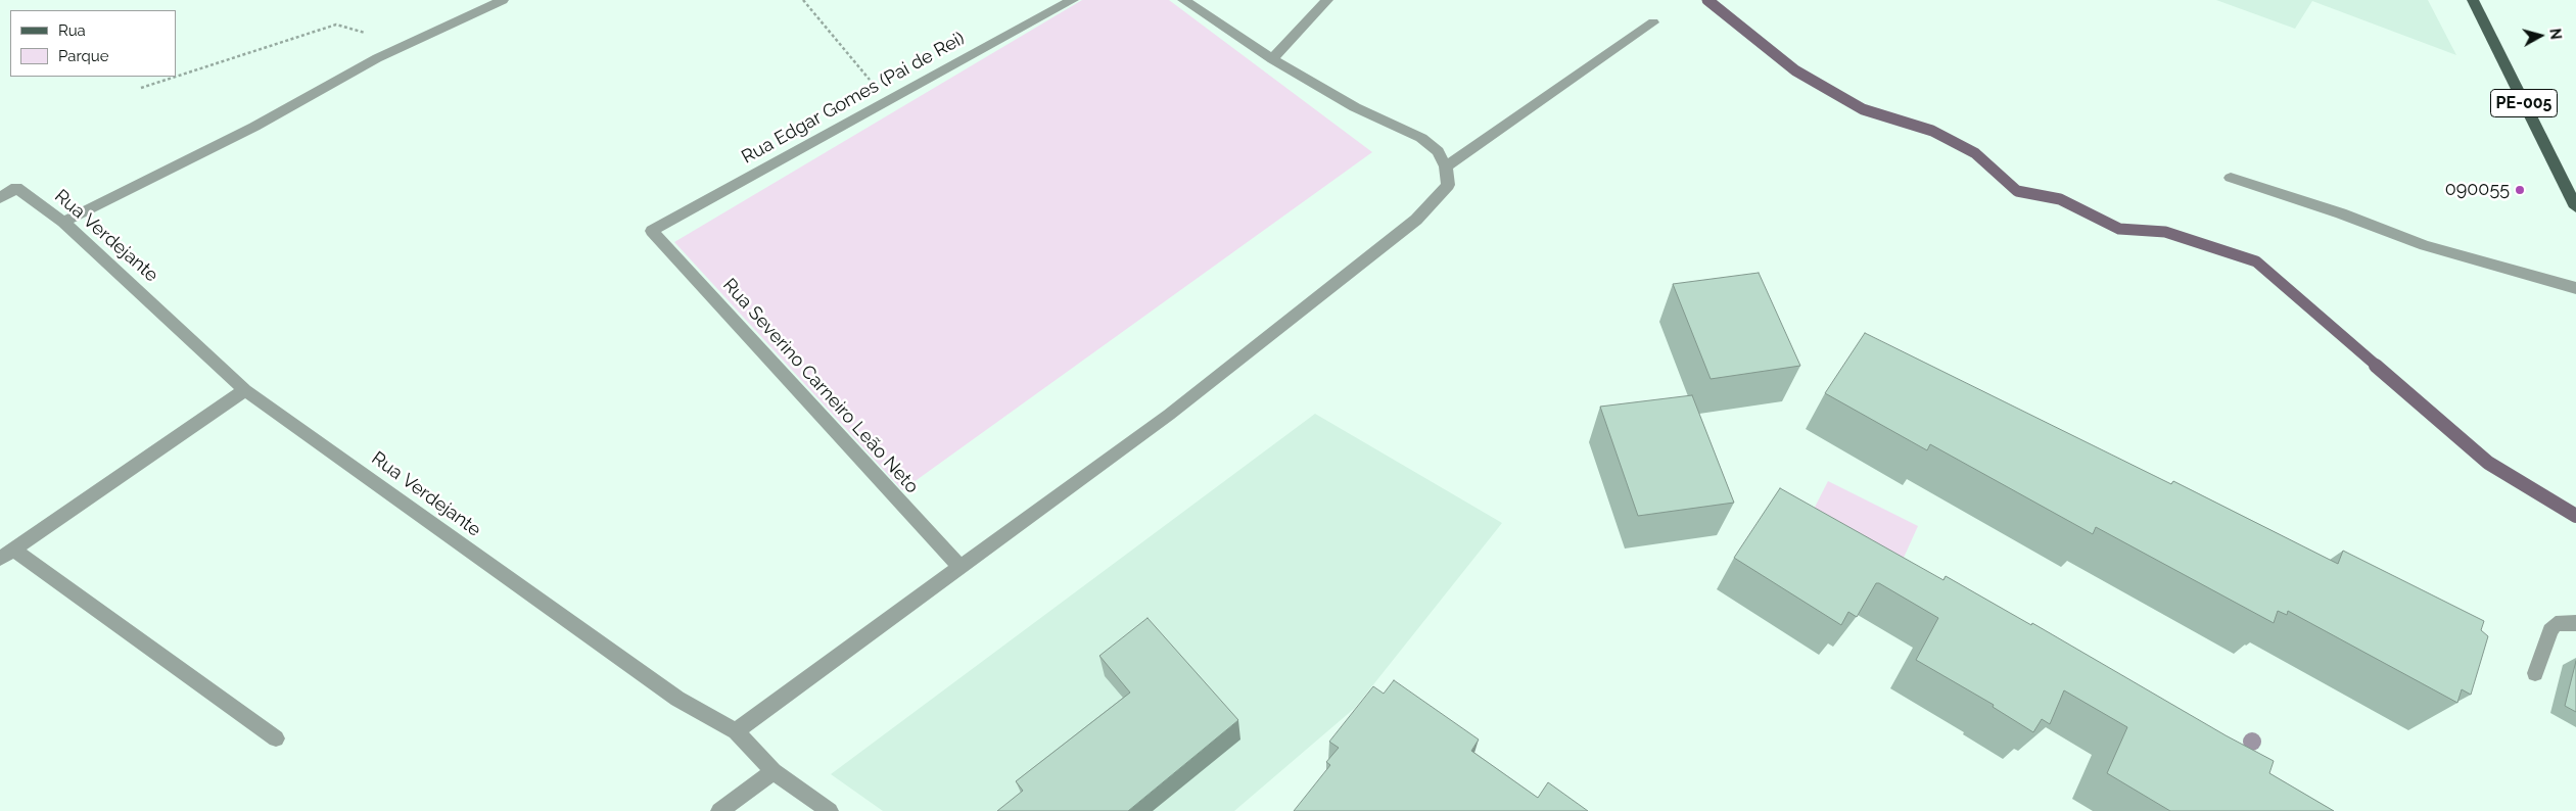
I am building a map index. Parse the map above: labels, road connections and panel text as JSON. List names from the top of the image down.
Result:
{
  "streets": {
    "main road": ["PE-005"],
    "street": ["Rua Edgar Gomes (Pai de Rei)", "Rua Verdejante", "Rua Severino Carneiro Leão Neto"]
  },
  "crossings": [
    ["Rua Edgar Gomes (Pai de Rei)", "Rua Severino Carneiro Leão Neto"]
  ],
  "places": ["090055"],
  "legend": ["Rua", "Parque"],
  "north": "right"
}
